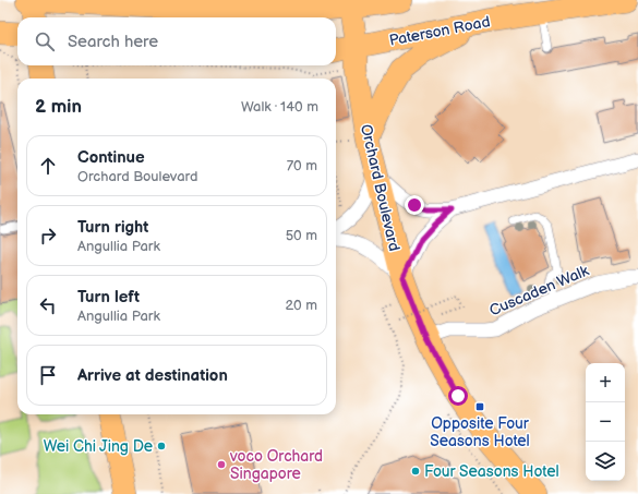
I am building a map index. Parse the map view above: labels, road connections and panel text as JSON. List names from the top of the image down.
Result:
{
  "streets": {
    "main road": ["Paterson Road", "Orchard Boulevard"],
    "street": ["Cuscaden Walk"]
  },
  "crossings": [
    ["Paterson Road", "Orchard Boulevard"],
    ["Orchard Boulevard", "Cuscaden Walk"]
  ],
  "places": {
    "transit": ["Opposite Four Seasons Hotel"],
    "other": ["Wei Chi Jing De", "voco Orchard Singapore", "Four Seasons Hotel"]
  },
  "page": {
    "search": "Search here",
    "heading": ["2 min", "Walk · 140 m"],
    "list": [
      ["Continue", "Orchard Boulevard", "70 m"],
      ["Turn right", "Angullia Park", "50 m"],
      ["Turn left", "Angullia Park", "20 m"],
      "Arrive at destination"
    ],
    "map_buttons": ["+", "−"]
  }
}
